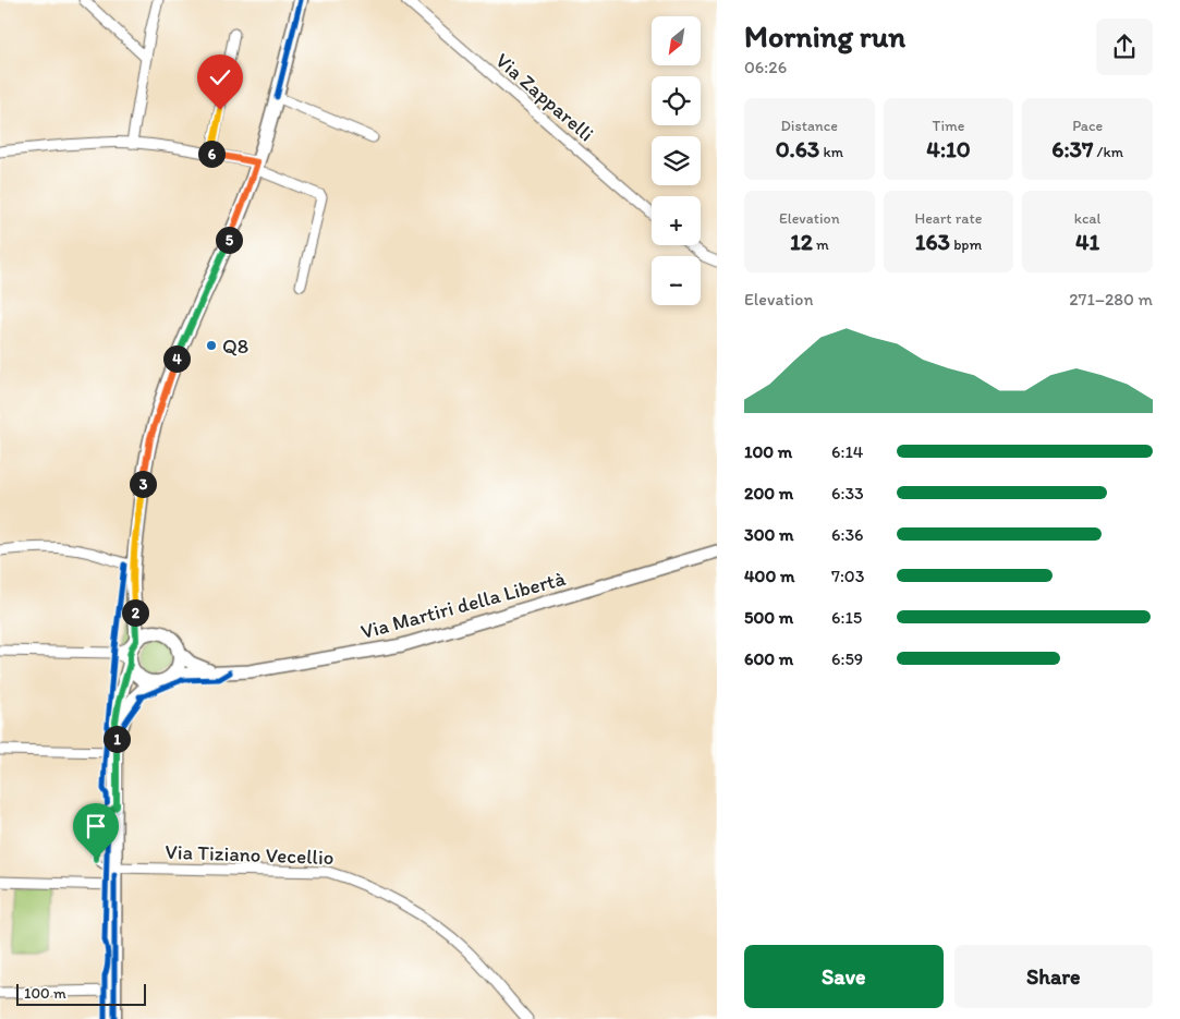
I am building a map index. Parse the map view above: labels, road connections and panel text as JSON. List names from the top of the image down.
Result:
{
  "streets": {
    "street": ["Via Zapparelli", "Via Martiri della Libertà", "Via Tiziano Vecellio"]
  },
  "places": ["Q8"],
  "scale_bar": "100 m",
  "north": "bottom left",
  "page": {
    "heading": ["Morning run", "06:26"],
    "map_buttons": ["+", "−"],
    "stats": [
      ["Distance", "0.63 km"],
      ["Time", "4:10"],
      ["Pace", "6:37 /km"],
      ["Elevation", "12 m"],
      ["Heart rate", "163 bpm"],
      ["kcal", "41"]
    ],
    "pins": [
      "6",
      "5",
      "4",
      "3",
      "2",
      "1"
    ],
    "chart": ["Elevation", "271–280 m"],
    "list": [
      {
        "name": "100 m",
        "note": "6:14"
      },
      {
        "name": "200 m",
        "note": "6:33"
      },
      {
        "name": "300 m",
        "note": "6:36"
      },
      {
        "name": "400 m",
        "note": "7:03"
      },
      {
        "name": "500 m",
        "note": "6:15"
      },
      {
        "name": "600 m",
        "note": "6:59"
      }
    ],
    "buttons": ["Save", "Share"],
    "scale": "100 m"
  }
}
